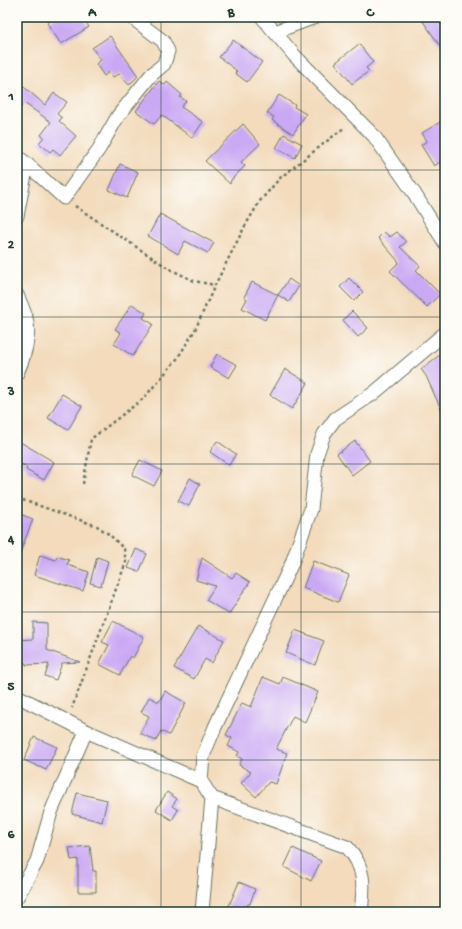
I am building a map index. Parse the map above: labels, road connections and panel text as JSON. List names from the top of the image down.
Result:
{
  "grid": {
    "columns": ["A", "B", "C"],
    "rows": [
      "1",
      "2",
      "3",
      "4",
      "5",
      "6"
    ]
  }
}
